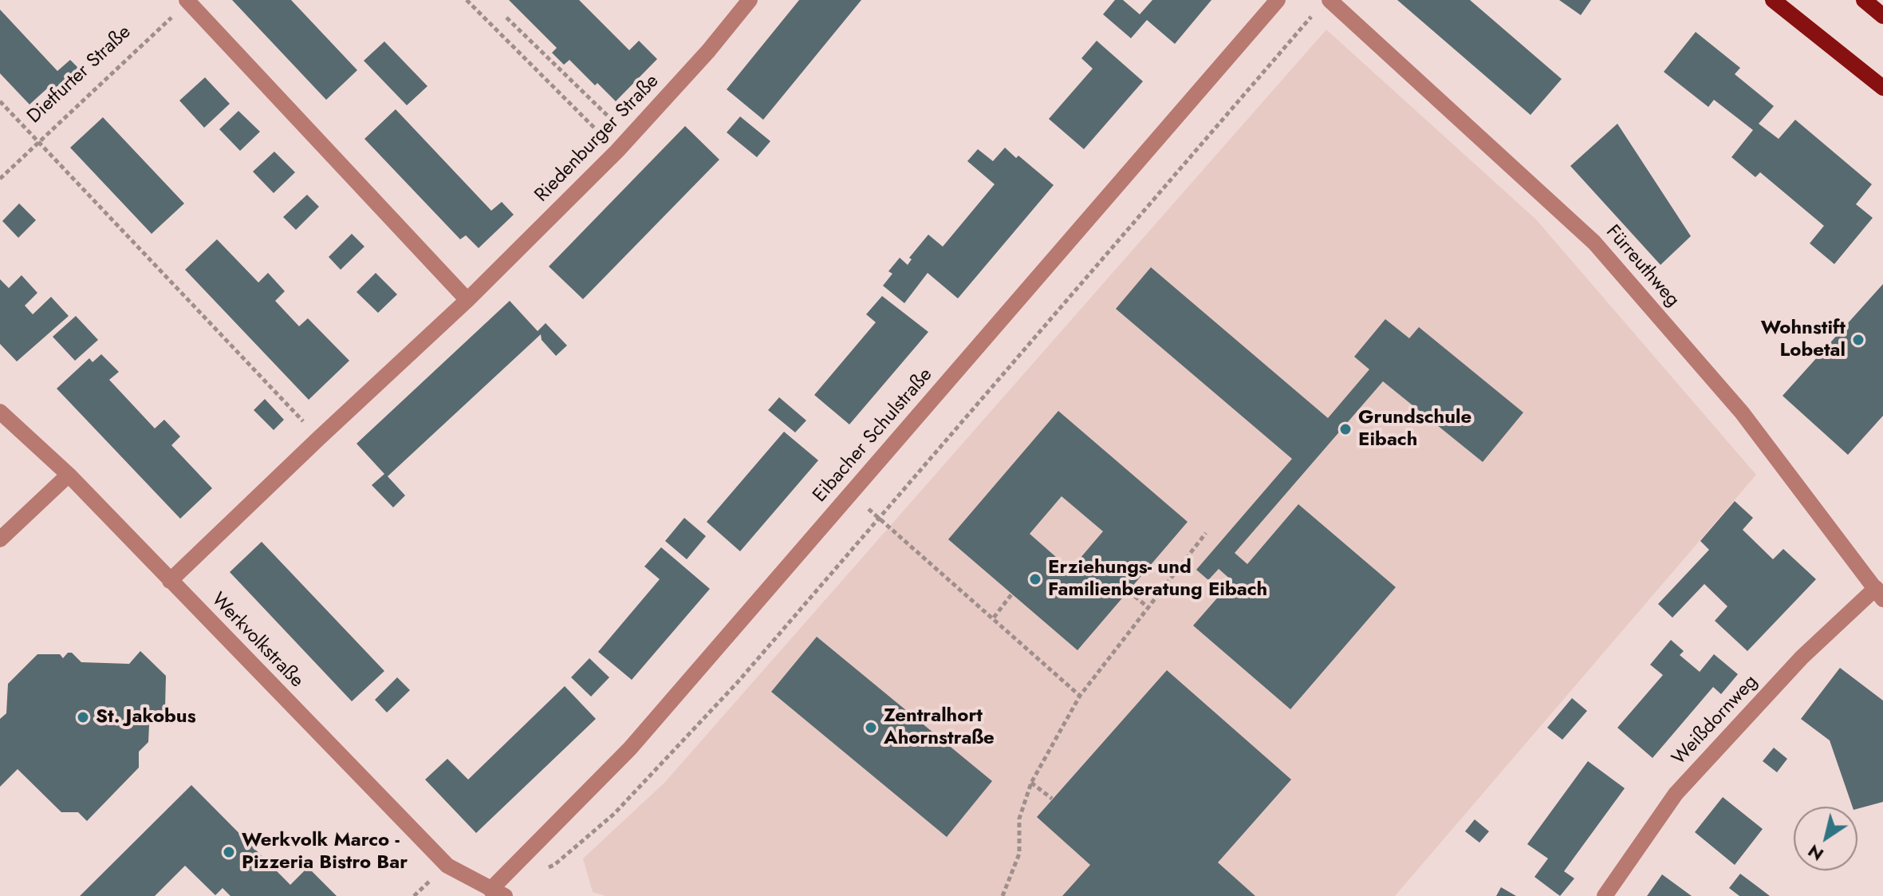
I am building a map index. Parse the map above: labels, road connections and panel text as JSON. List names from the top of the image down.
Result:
{
  "streets": {
    "street": [
      "Riedenburger Straße",
      "Fürreuthweg",
      "Eibacher Schulstraße",
      "Werkvolkstraße",
      "Weißdornweg"
    ],
    "path": ["Dietfurter Straße"]
  },
  "crossings": [
    ["Riedenburger Straße", "Werkvolkstraße"],
    ["Fürreuthweg", "Weißdornweg"],
    ["Eibacher Schulstraße", "Werkvolkstraße"]
  ],
  "places": [
    "Wohnstift Lobetal",
    "Grundschule Eibach",
    "Erziehungs- und Familienberatung Eibach",
    "St. Jakobus",
    "Zentralhort Ahornstraße",
    "Werkvolk Marco - Pizzeria Bistro Bar"
  ],
  "north": "bottom left"
}
